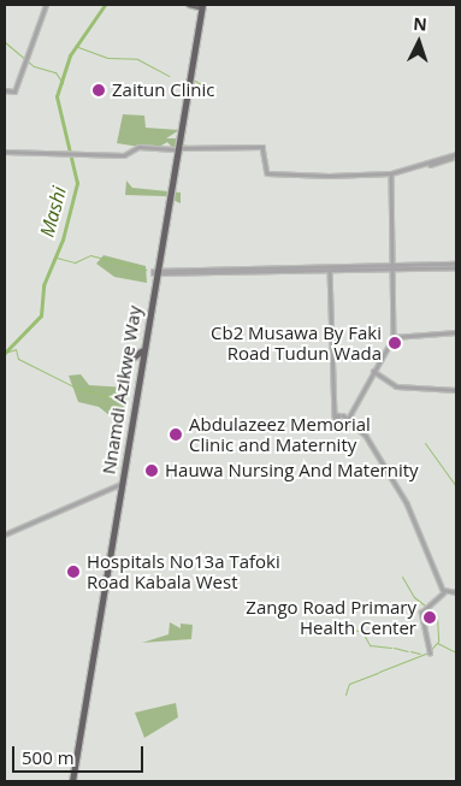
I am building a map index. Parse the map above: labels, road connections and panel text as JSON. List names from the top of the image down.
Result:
{
  "streets": {
    "highway": ["Nnamdi Azikwe Way"]
  },
  "water": ["Mashi"],
  "places": [
    "Zaitun Clinic",
    "Cb2 Musawa By Faki Road Tudun Wada",
    "Abdulazeez Memorial Clinic and Maternity",
    "Hauwa Nursing And Maternity",
    "Hospitals No13a Tafoki Road Kabala West",
    "Zango Road Primary Health Center"
  ],
  "scale_bar": "500 m",
  "north": "top"
}
